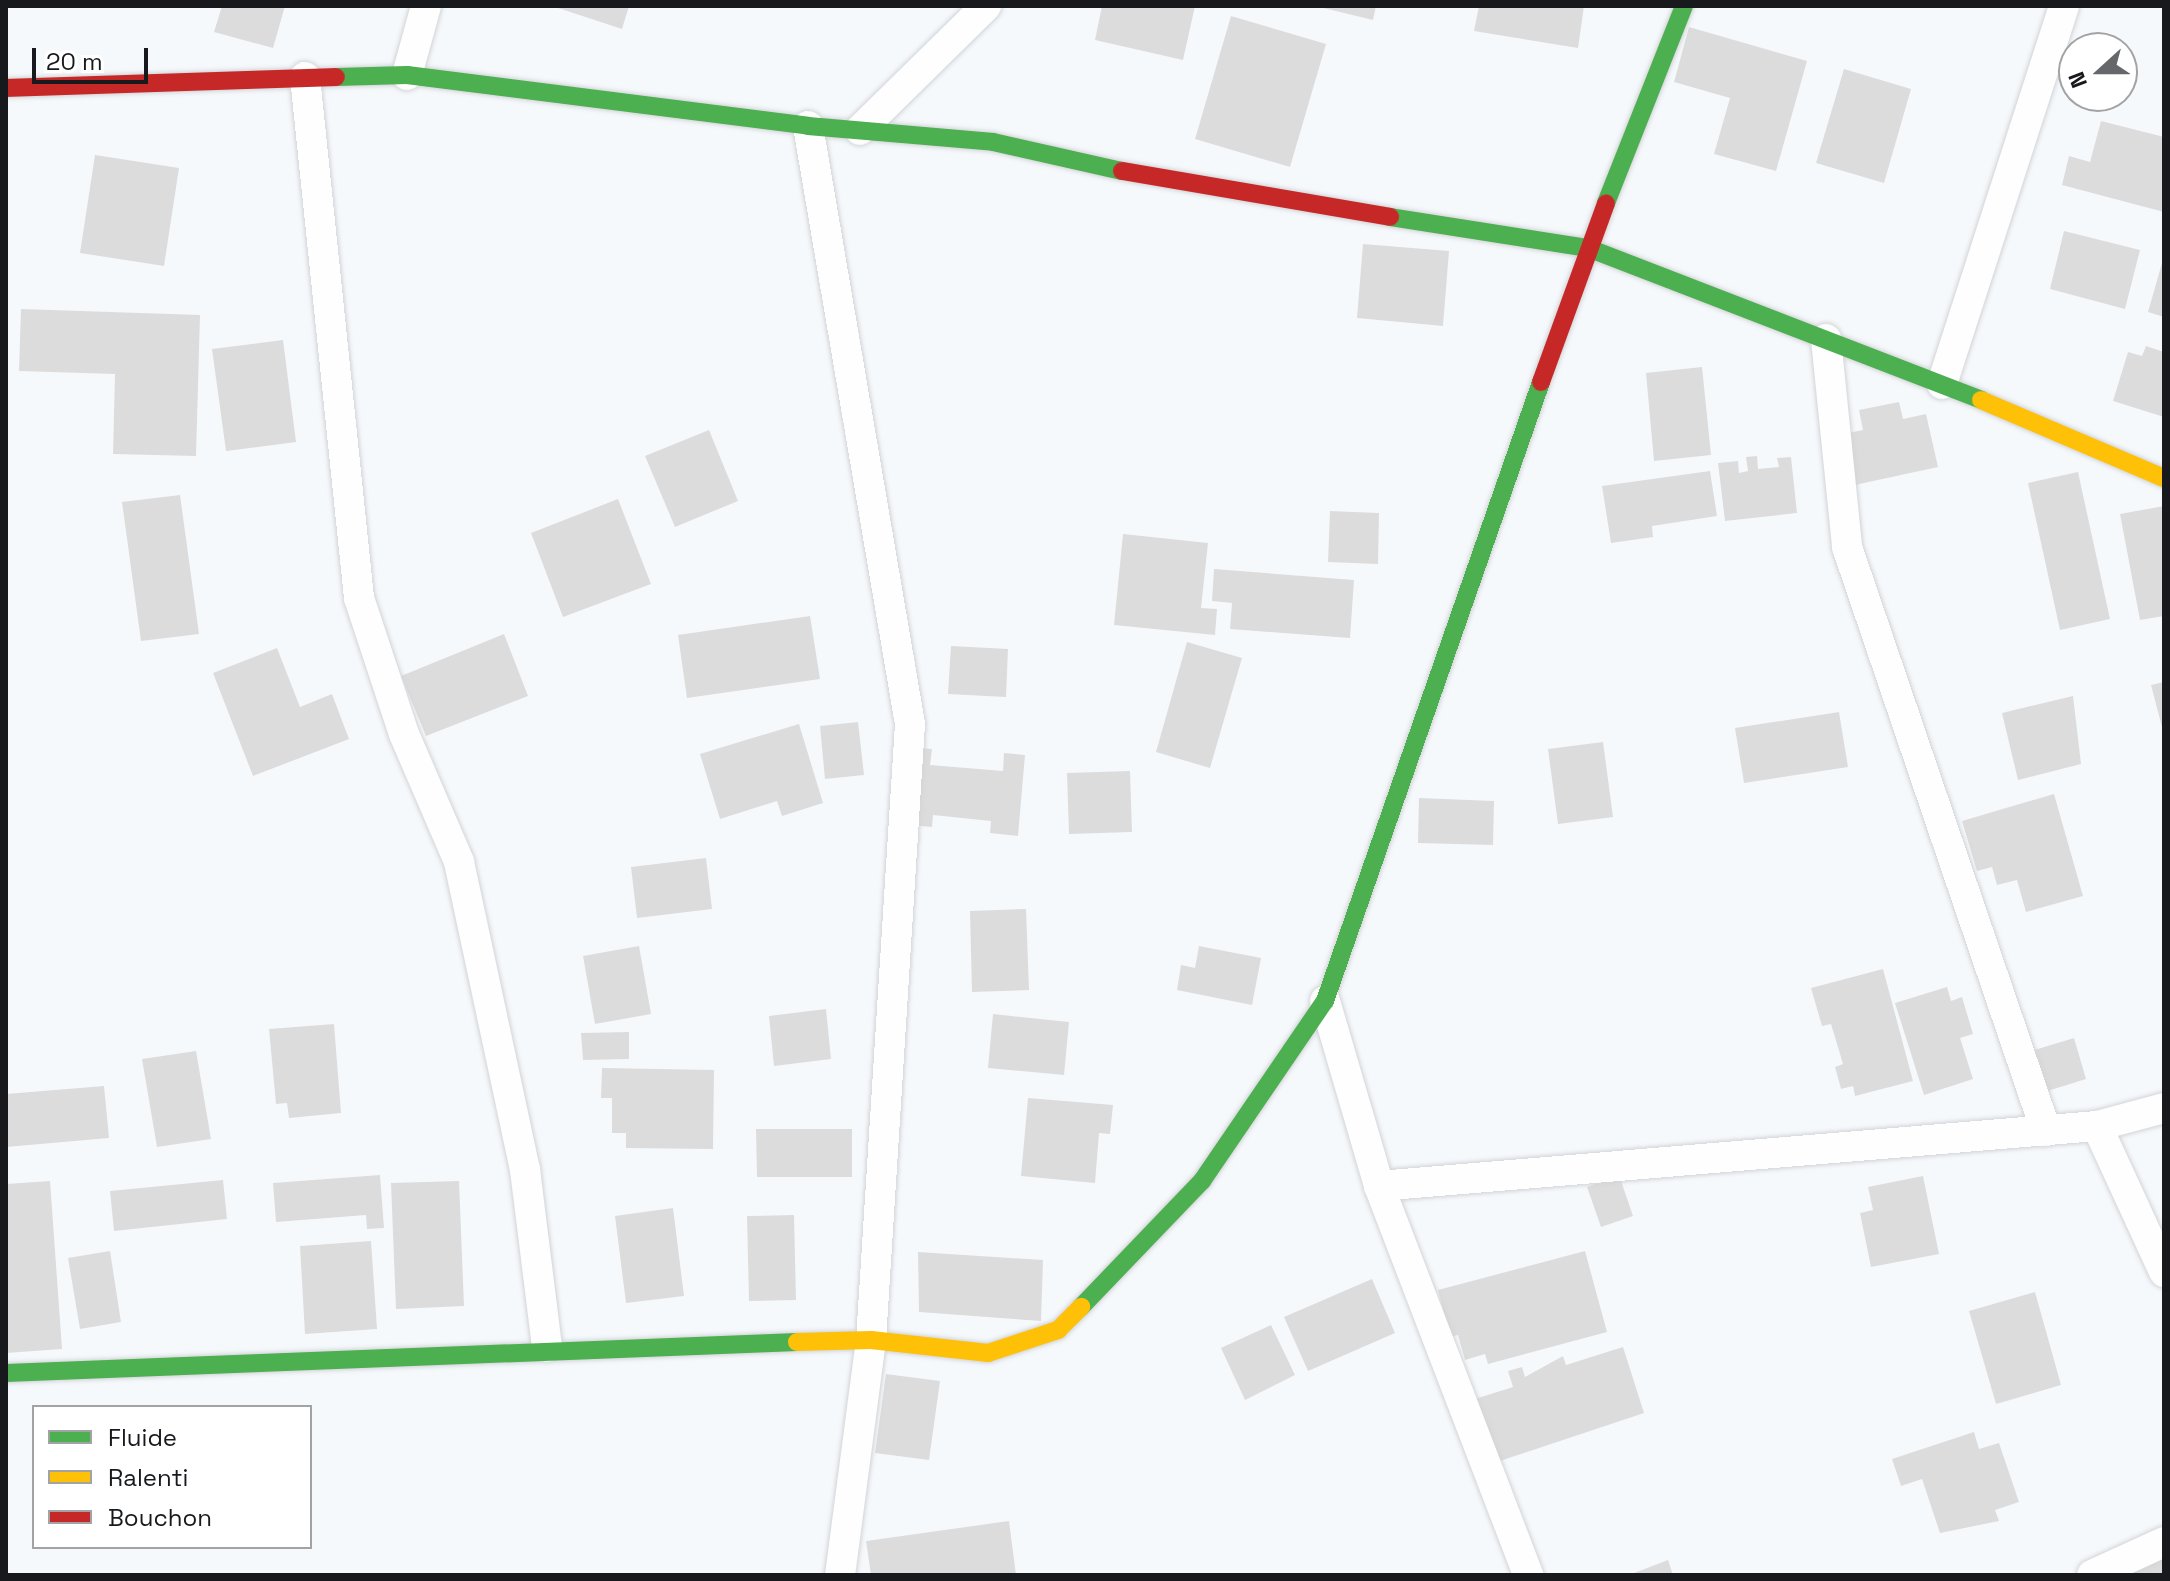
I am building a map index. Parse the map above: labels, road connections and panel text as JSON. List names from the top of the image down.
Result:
{
  "legend": ["Fluide", "Ralenti", "Bouchon"],
  "scale_bar": "20 m",
  "north": "left"
}
